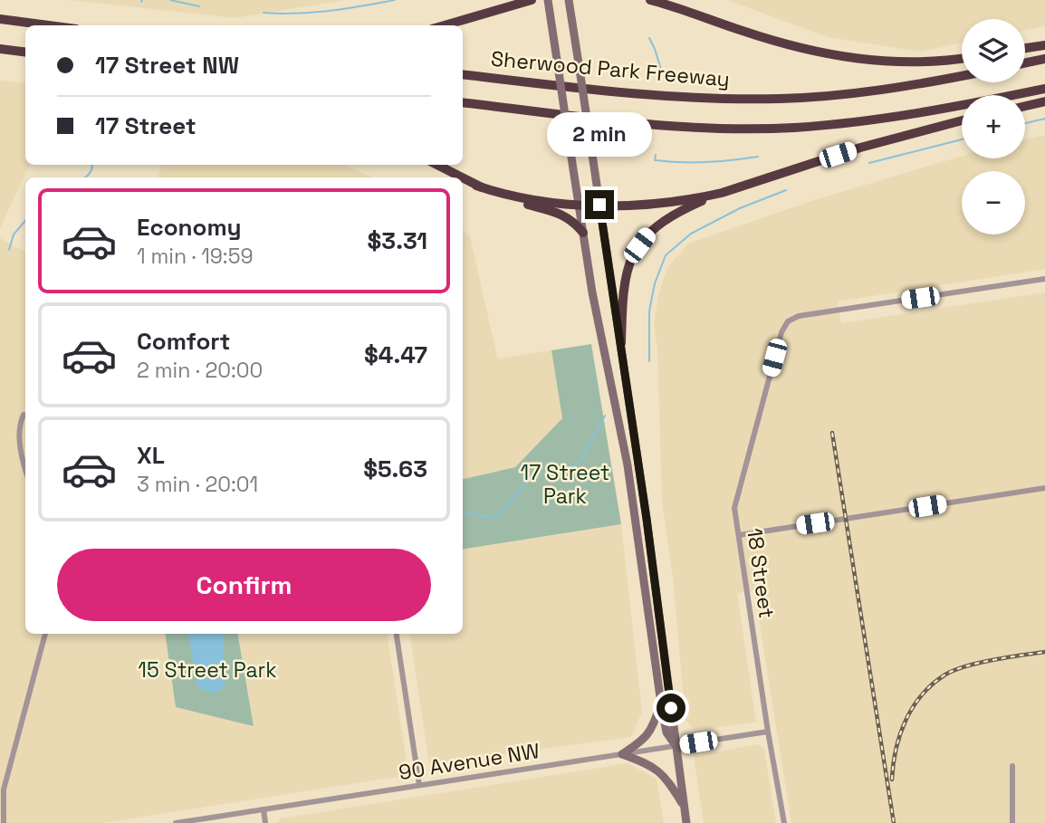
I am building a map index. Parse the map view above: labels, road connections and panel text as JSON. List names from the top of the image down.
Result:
{
  "streets": {
    "highway": ["Sherwood Park Freeway"],
    "street": ["18 Street", "90 Avenue NW"]
  },
  "crossings": [
    ["18 Street", "90 Avenue NW"]
  ],
  "parks": ["17 Street Park", "15 Street Park"],
  "page": {
    "map_buttons": ["+", "−"],
    "banner": ["17 Street NW", "17 Street"],
    "bubble": "2 min",
    "list": [
      {
        "name": "Economy",
        "note": "1 min · 19:59",
        "value": "$3.31"
      },
      {
        "name": "Comfort",
        "note": "2 min · 20:00",
        "value": "$4.47"
      },
      {
        "name": "XL",
        "note": "3 min · 20:01",
        "value": "$5.63"
      }
    ],
    "buttons": "Confirm"
  }
}
